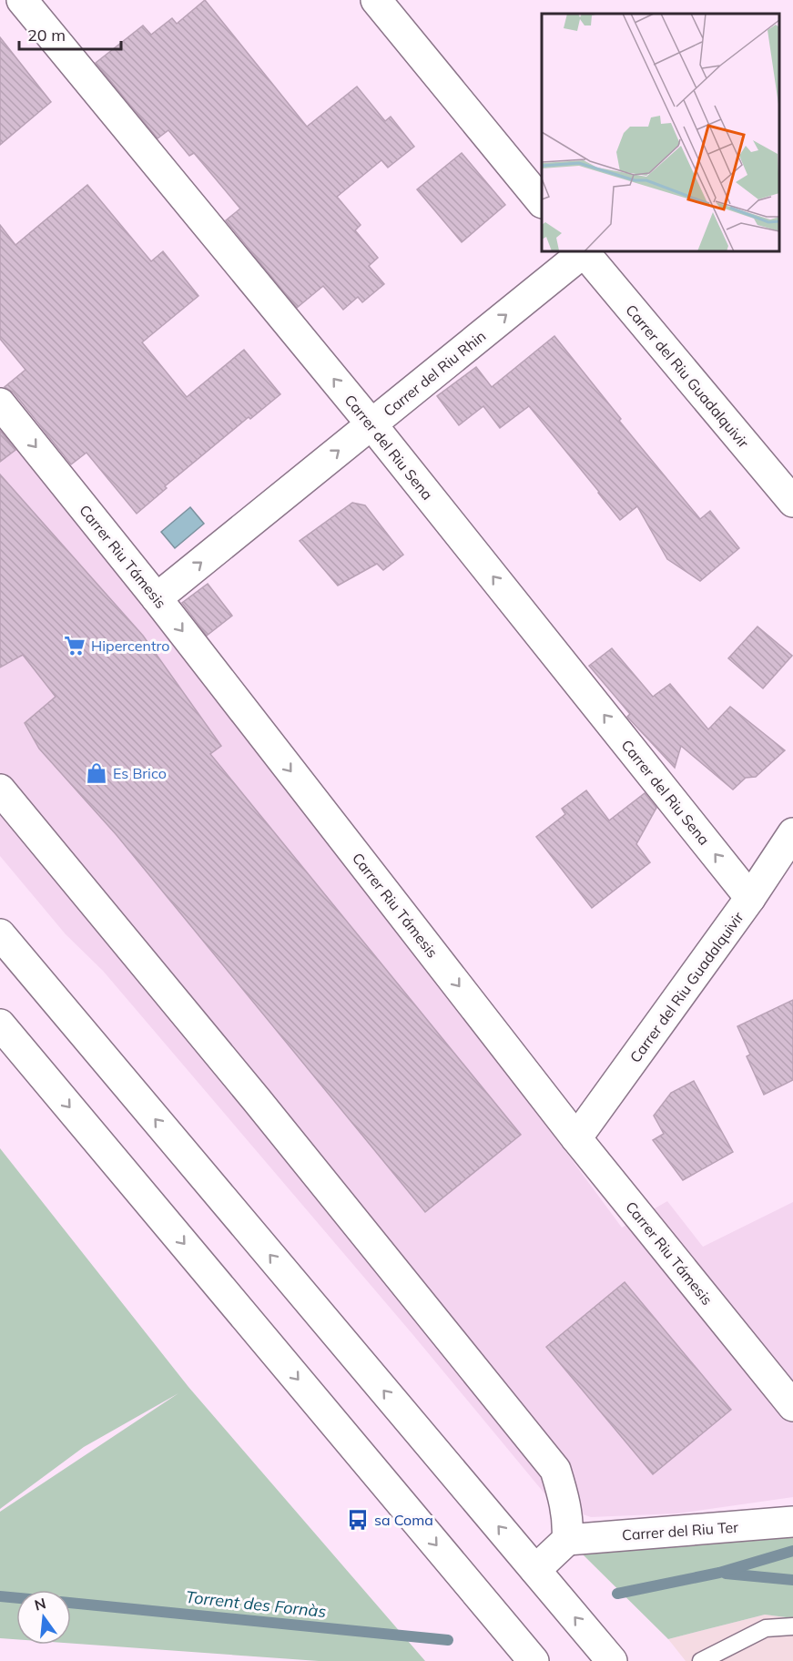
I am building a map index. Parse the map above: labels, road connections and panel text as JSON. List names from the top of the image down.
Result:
{
  "streets": {
    "street": [
      "Carrer del Riu Rhin",
      "Carrer del Riu Guadalquivir",
      "Carrer del Riu Sena",
      "Carrer Riu Támesis",
      "Carrer del Riu Ter"
    ]
  },
  "crossings": [
    ["Carrer del Riu Rhin", "Carrer del Riu Guadalquivir"],
    ["Carrer del Riu Rhin", "Carrer del Riu Sena"],
    ["Carrer del Riu Rhin", "Carrer Riu Támesis"],
    ["Carrer del Riu Guadalquivir", "Carrer del Riu Sena"],
    ["Carrer del Riu Guadalquivir", "Carrer Riu Támesis"]
  ],
  "one_way": ["Carrer del Riu Rhin", "Carrer del Riu Sena"],
  "water": ["Torrent des Fornàs"],
  "places": {
    "supermarket": ["Hipercentro"],
    "shop": ["Es Brico"],
    "bus stop": ["sa Coma"]
  },
  "scale_bar": "20 m",
  "north": "top"
}
